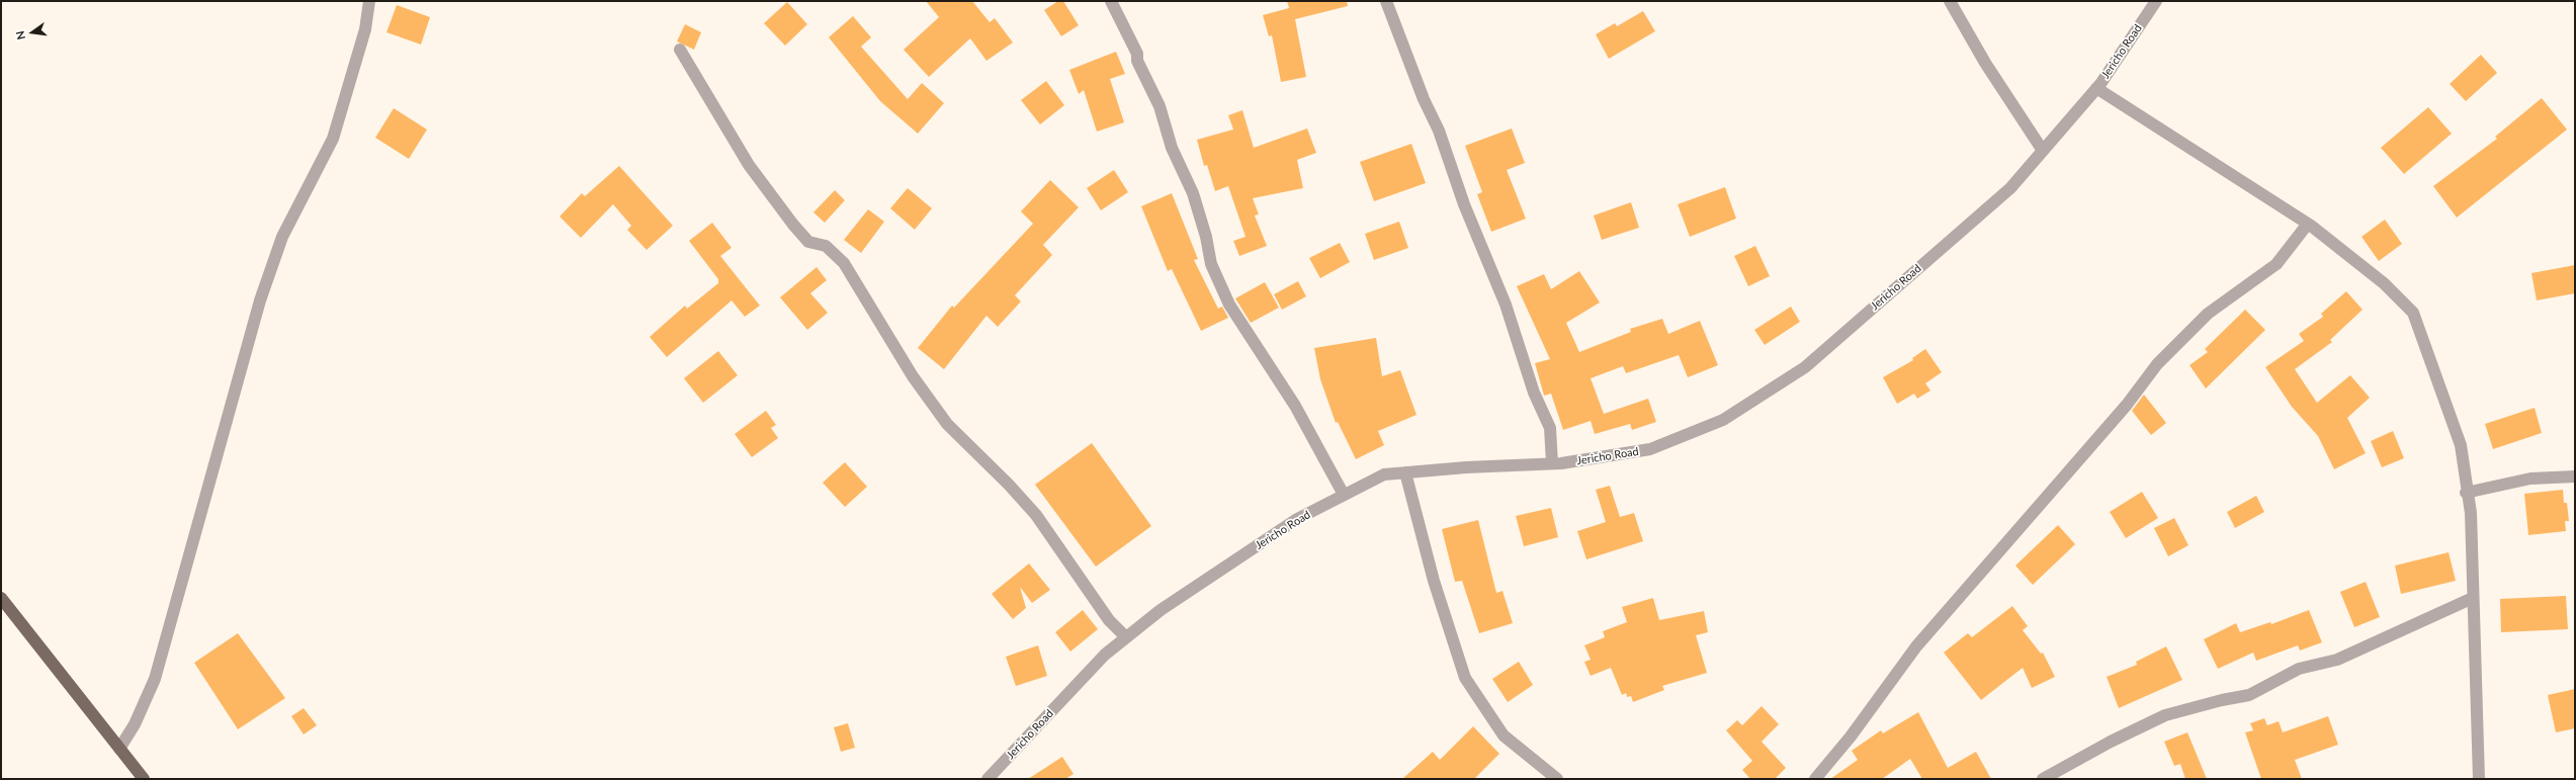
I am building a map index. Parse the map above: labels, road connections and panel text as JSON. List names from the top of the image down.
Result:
{
  "streets": {
    "street": ["Jericho Road"]
  },
  "north": "left"
}
